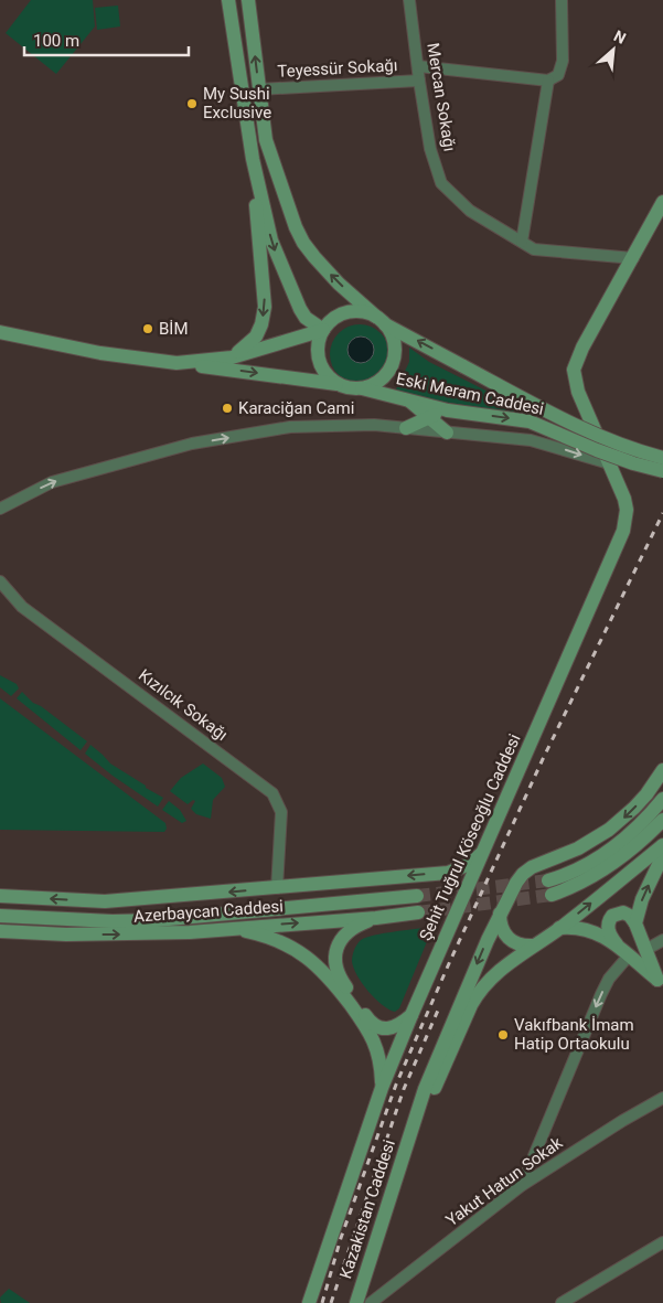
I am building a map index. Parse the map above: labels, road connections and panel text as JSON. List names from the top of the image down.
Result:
{
  "streets": {
    "main road": [
      "Eski Meram Caddesi",
      "Şehit Tuğrul Köseoğlu Caddesi",
      "Azerbaycan Caddesi",
      "Kazakistan Caddesi"
    ],
    "street": [
      "Teyessür Sokağı",
      "Mercan Sokağı",
      "Kızılcık Sokağı",
      "Yakut Hatun Sokak"
    ]
  },
  "crossings": [
    ["Teyessür Sokağı", "Mercan Sokağı"],
    ["Mercan Sokağı", "Şehit Tuğrul Köseoğlu Caddesi"]
  ],
  "places": [
    "My Sushi Exclusive",
    "BİM",
    "Karaciğan Cami",
    "Vakıfbank İmam Hatip Ortaokulu"
  ],
  "scale_bar": "100 m",
  "north": "top right"
}
